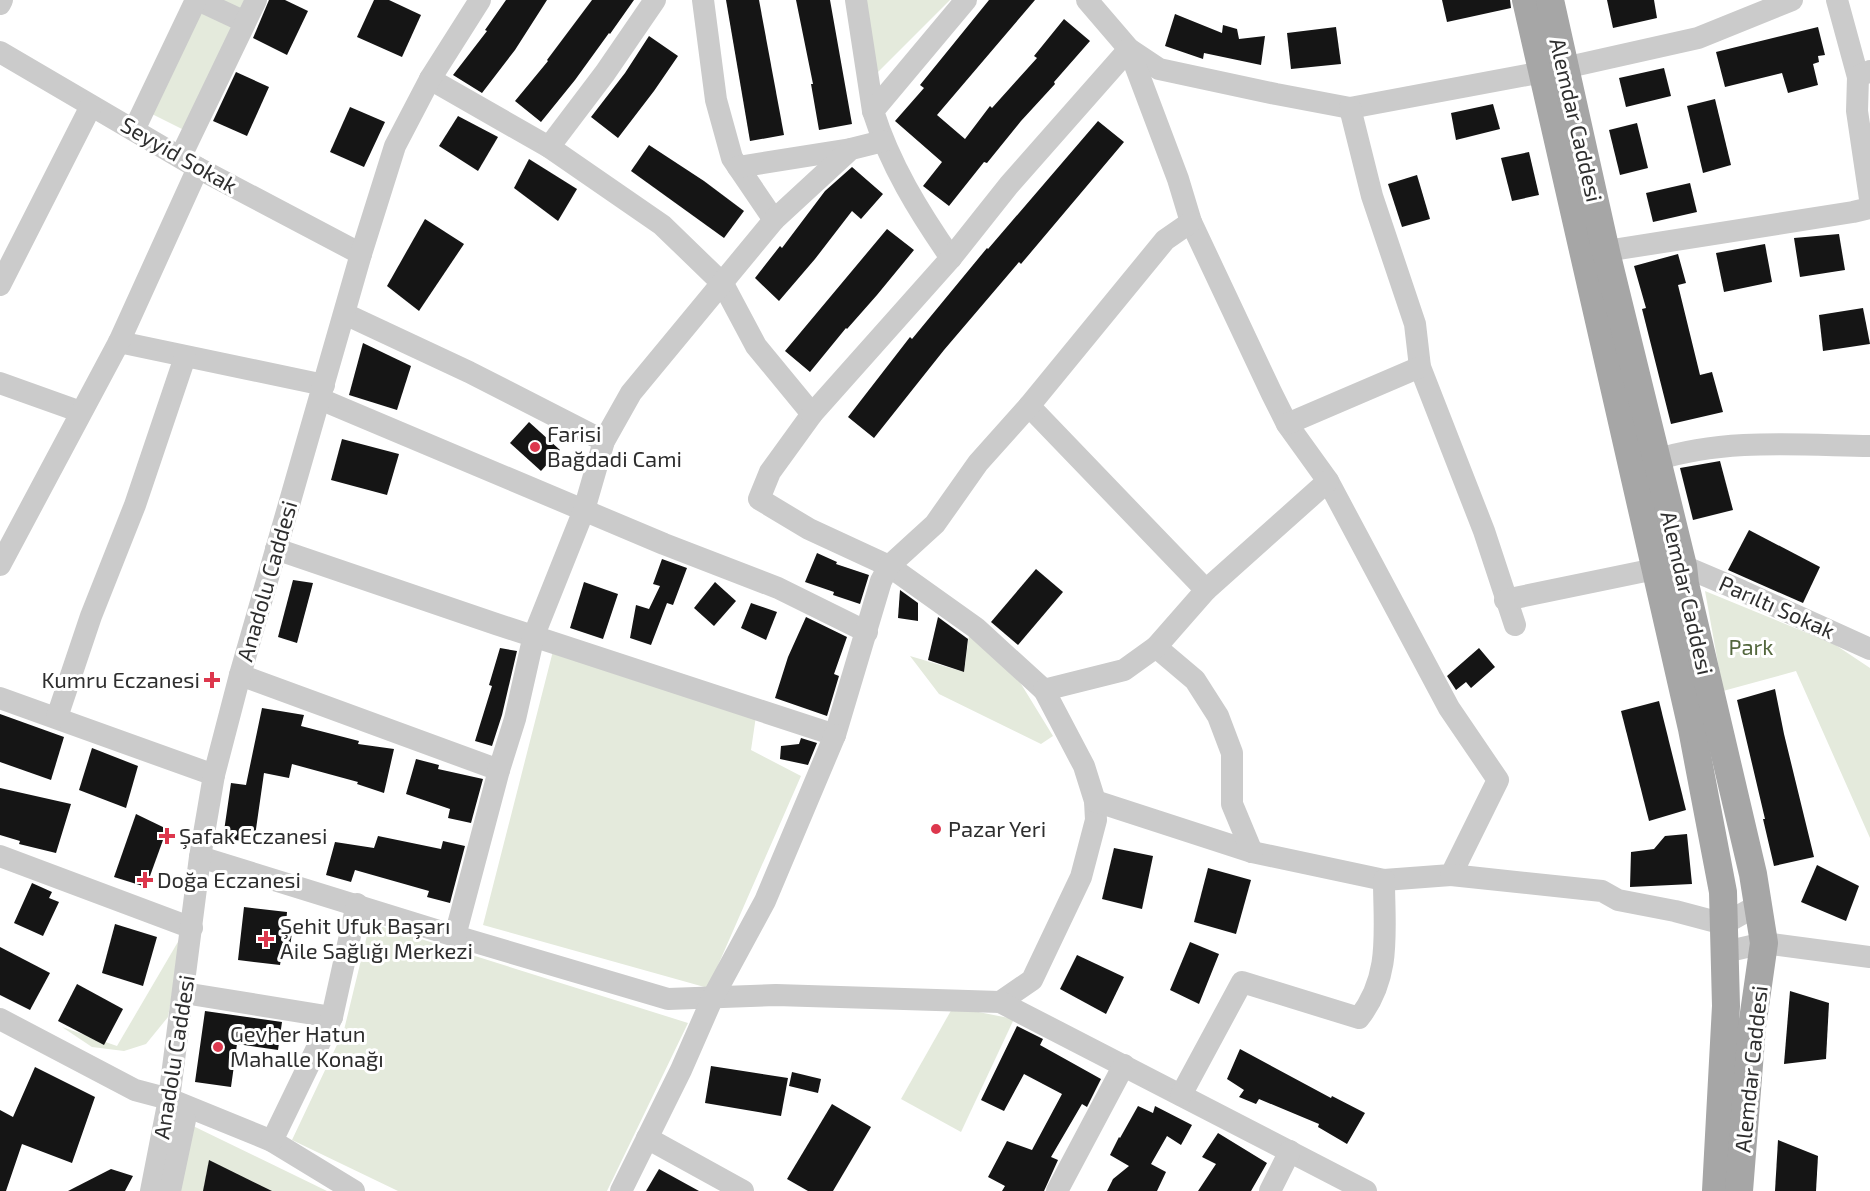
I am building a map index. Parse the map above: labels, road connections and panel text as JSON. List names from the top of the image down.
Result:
{
  "streets": {
    "main road": ["Alemdar Caddesi"],
    "street": ["Seyyid Sokak", "Anadolu Caddesi", "Parıltı Sokak"]
  },
  "crossings": [
    ["Alemdar Caddesi", "Parıltı Sokak"],
    ["Seyyid Sokak", "Anadolu Caddesi"]
  ],
  "parks": ["Park"],
  "places": {
    "other": ["Farisi Bağdadi Cami", "Pazar Yeri", "Gevher Hatun Mahalle Konağı"],
    "health": [
      "Kumru Eczanesi",
      "Şafak Eczanesi",
      "Doğa Eczanesi",
      "Şehit Ufuk Başarı Aile Sağlığı Merkezi"
    ]
  }
}
